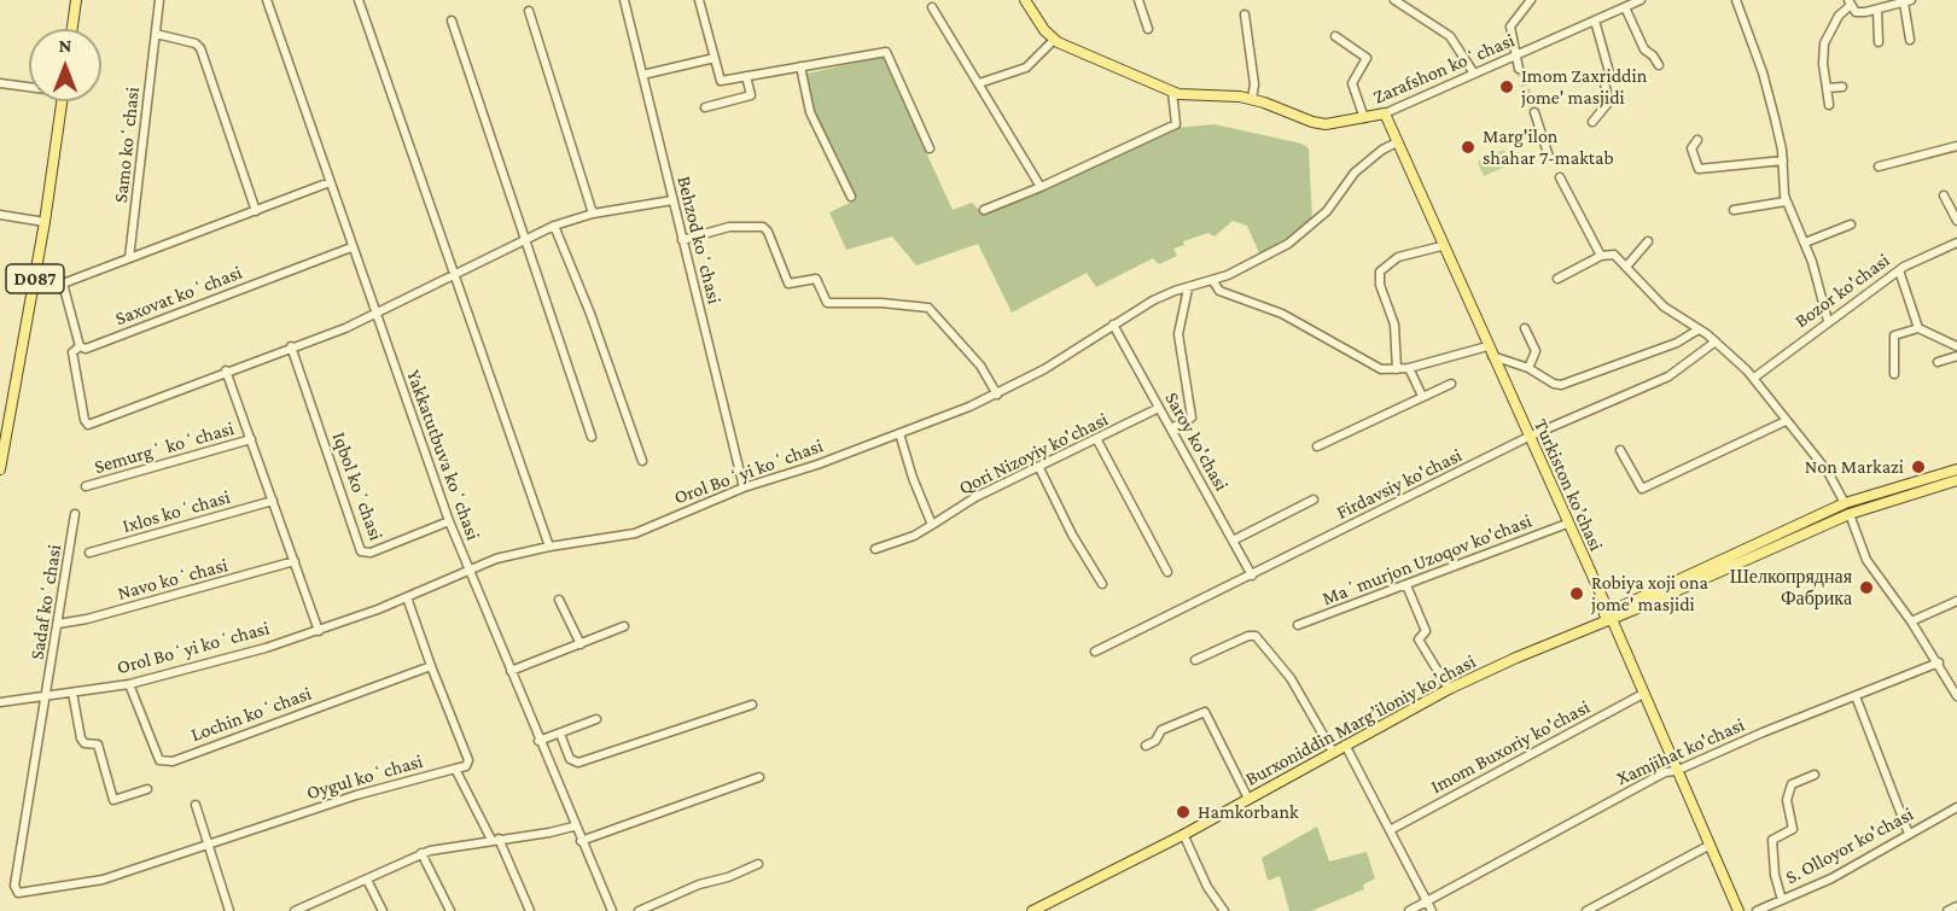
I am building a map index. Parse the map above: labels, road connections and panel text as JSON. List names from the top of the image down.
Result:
{
  "streets": {
    "main road": [
      "Zarafshon koʻchasi",
      "D087",
      "Turkiston ko’chasi",
      "Burxoniddin Marg’iloniy ko’chasi"
    ],
    "street": [
      "Samo koʻchasi",
      "Behzod koʻchasi",
      "Bozor ko'chasi",
      "Saxovat koʻchasi",
      "Saroy ko'chasi",
      "Semurgʻ koʻchasi",
      "Qori Nizoyiy ko'chasi",
      "Yakkatutbuva koʻchasi",
      "Orol Boʻyi koʻchasi",
      "Firdavsiy ko'chasi",
      "Iqbol koʻchasi",
      "Ixlos koʻchasi",
      "Maʼmurjon Uzoqov ko'chasi",
      "Navo koʻchasi",
      "Sadaf koʻchasi",
      "Lochin koʻchasi",
      "Imom Buxoriy ko'chasi",
      "Xamjihat ko'chasi",
      "Oygul koʻchasi",
      "S. Olloyor ko'chasi"
    ]
  },
  "crossings": [
    ["Zarafshon koʻchasi", "Turkiston ko’chasi"],
    ["Behzod koʻchasi", "Orol Boʻyi koʻchasi"],
    ["Saxovat koʻchasi", "Yakkatutbuva koʻchasi"],
    ["Saroy ko'chasi", "Qori Nizoyiy ko'chasi"],
    ["Saroy ko'chasi", "Orol Boʻyi koʻchasi"],
    ["Saroy ko'chasi", "Firdavsiy ko'chasi"],
    ["Yakkatutbuva koʻchasi", "Orol Boʻyi koʻchasi"],
    ["Yakkatutbuva koʻchasi", "Iqbol koʻchasi"],
    ["Orol Boʻyi koʻchasi", "Turkiston ko’chasi"],
    ["Orol Boʻyi koʻchasi", "Sadaf koʻchasi"],
    ["Orol Boʻyi koʻchasi", "Lochin koʻchasi"],
    ["Orol Boʻyi koʻchasi", "Oygul koʻchasi"],
    ["Firdavsiy ko'chasi", "Turkiston ko’chasi"],
    ["Turkiston ko’chasi", "Maʼmurjon Uzoqov ko'chasi"],
    ["Turkiston ko’chasi", "Burxoniddin Marg’iloniy ko’chasi"],
    ["Turkiston ko’chasi", "Imom Buxoriy ko'chasi"],
    ["Turkiston ko’chasi", "Xamjihat ko'chasi"],
    ["Navo koʻchasi", "Sadaf koʻchasi"],
    ["Sadaf koʻchasi", "Oygul koʻchasi"]
  ],
  "places": [
    "Imom Zaxriddin jome' masjidi",
    "Marg'ilon shahar 7-maktab",
    "Non Markazi",
    "Шелкопрядная Фабрика",
    "Robiya xoji ona jome' masjidi",
    "Hamkorbank"
  ],
  "north": "top"
}
